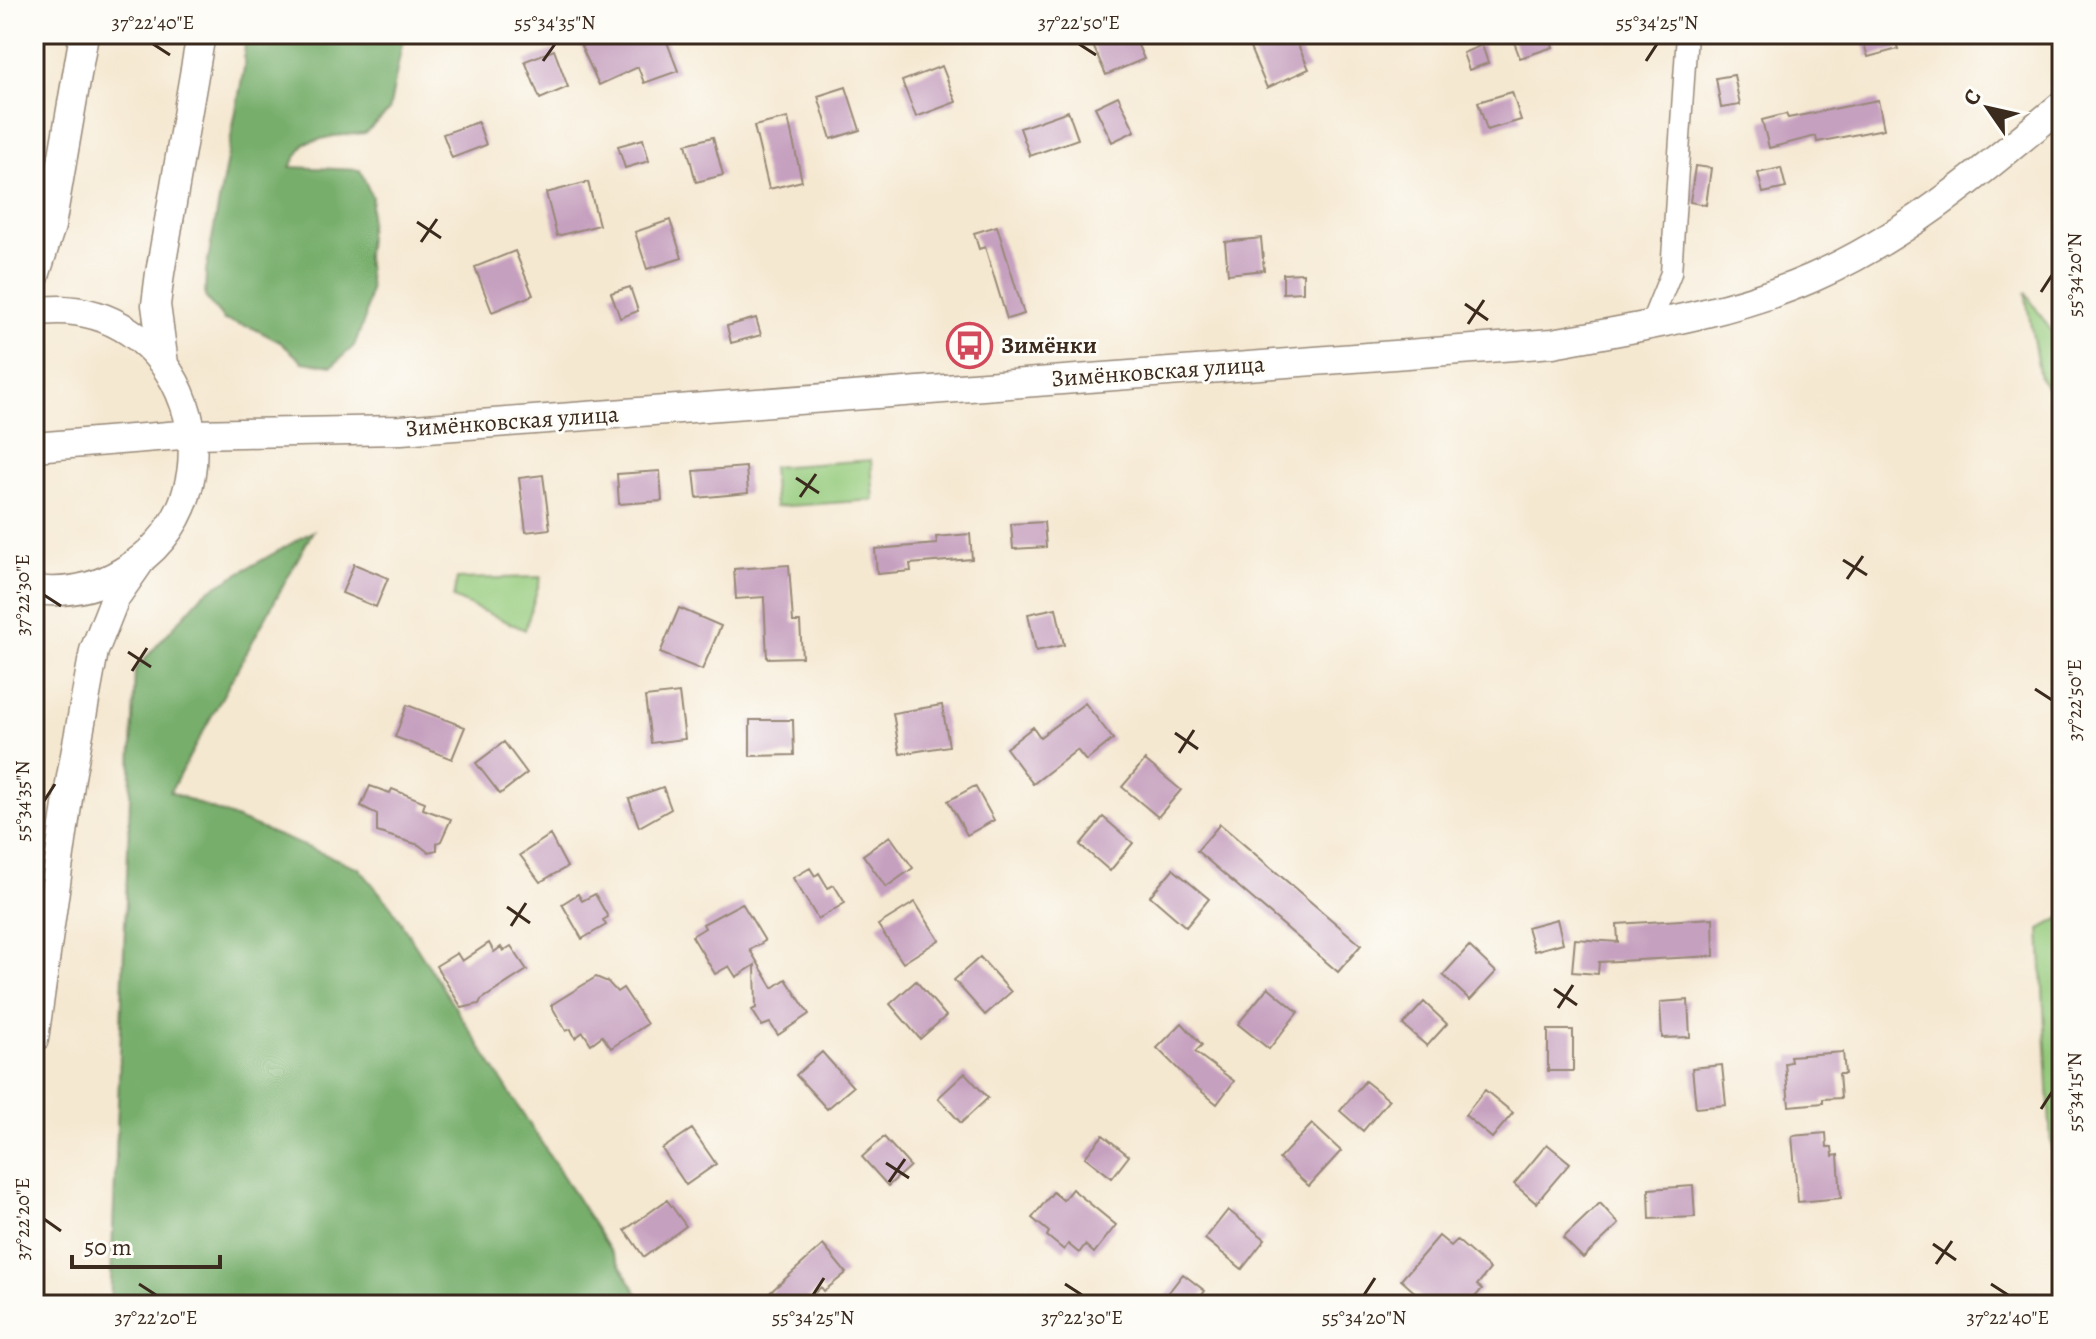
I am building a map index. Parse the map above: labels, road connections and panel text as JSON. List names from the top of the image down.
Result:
{
  "streets": {
    "main road": ["Зимёнковская улица"]
  },
  "places": {
    "bus stop": ["Зимёнки"]
  },
  "scale_bar": "50 m",
  "north": "top left",
  "coordinates": [
    "37°22'40\"E",
    "55°34'35\"N",
    "37°22'50\"E",
    "55°34'25\"N",
    "55°34'20\"N",
    "37°22'30\"E",
    "55°34'15\"N",
    "37°22'20\"E"
  ]
}
